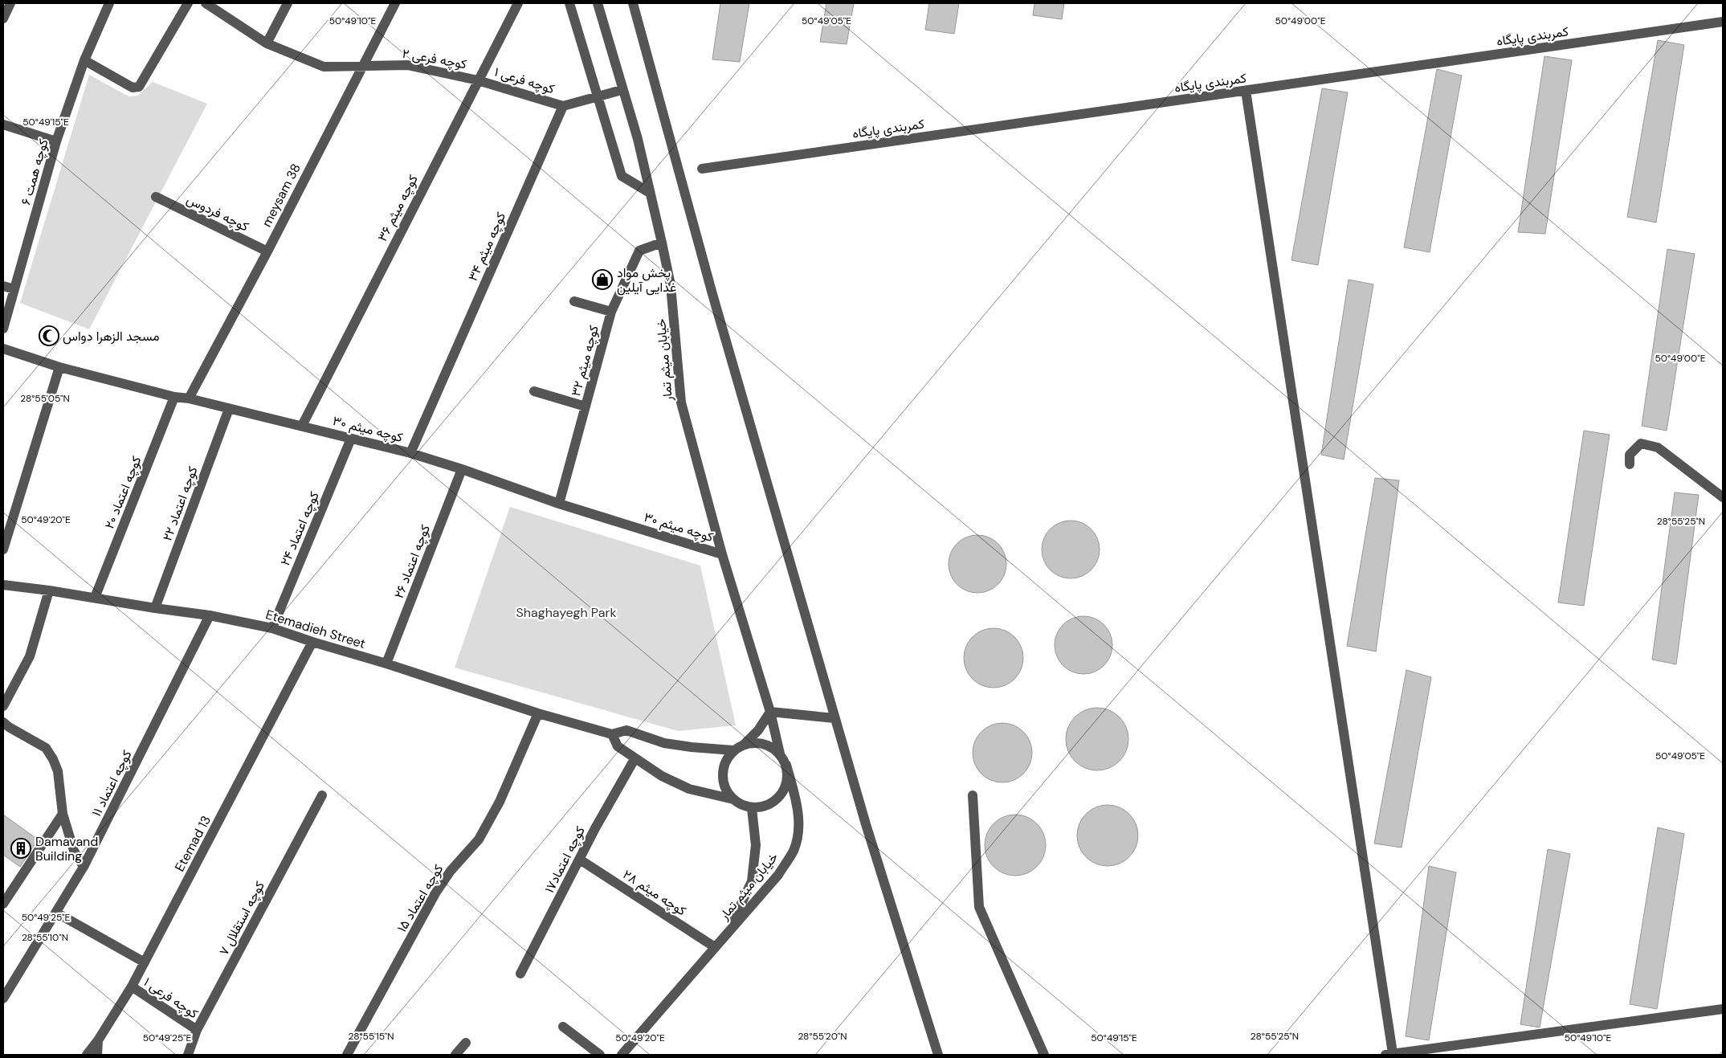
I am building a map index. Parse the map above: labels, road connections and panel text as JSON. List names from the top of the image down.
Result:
{
  "streets": {
    "street": [
      "کمربندی پایگاه",
      "کوچه فرعی ۲",
      "کوچه فرعی ۱",
      "کوچه همت ۶",
      "meysam 38",
      "کوچه میثم ۳۶",
      "کوچه فردوس",
      "کوچه میثم ۳۴",
      "خیابان میثم تمار",
      "کوچه میثم ۳۲",
      "کوچه میثم ۳۰",
      "کوچه اعتماد ۲۰",
      "کوچه اعتماد ۲۲",
      "کوچه اعتماد ۲۴",
      "کوچه اعتماد ۲۶",
      "Etemadieh Street",
      "کوچه اعتماد ۱۱",
      "Etemad 13",
      "کوچه اعتماد۱۷",
      "کوچه میثم ۲۸",
      "کوچه اعتماد ۱۵",
      "کوچه استقلال ۷"
    ]
  },
  "crossings": [
    ["کوچه فرعی ۲", "کوچه فرعی ۱"],
    ["کوچه فرعی ۲", "meysam 38"],
    ["کوچه فرعی ۲", "کوچه میثم ۳۶"],
    ["کوچه فرعی ۱", "کوچه میثم ۳۶"],
    ["کوچه فرعی ۱", "کوچه میثم ۳۴"],
    ["کوچه فرعی ۱", "Etemad 13"],
    ["کوچه فرعی ۱", "کوچه استقلال ۷"],
    ["meysam 38", "کوچه فردوس"],
    ["meysam 38", "کوچه میثم ۳۰"],
    ["کوچه میثم ۳۶", "کوچه میثم ۳۰"],
    ["کوچه میثم ۳۴", "کوچه میثم ۳۰"],
    ["خیابان میثم تمار", "کوچه میثم ۳۲"],
    ["خیابان میثم تمار", "کوچه میثم ۳۰"],
    ["خیابان میثم تمار", "Etemadieh Street"],
    ["خیابان میثم تمار", "کوچه میثم ۲۸"],
    ["کوچه میثم ۳۲", "کوچه میثم ۳۰"],
    ["کوچه میثم ۳۰", "کوچه اعتماد ۲۰"],
    ["کوچه میثم ۳۰", "کوچه اعتماد ۲۲"],
    ["کوچه میثم ۳۰", "کوچه اعتماد ۲۴"],
    ["کوچه میثم ۳۰", "کوچه اعتماد ۲۶"],
    ["کوچه اعتماد ۲۰", "Etemadieh Street"],
    ["کوچه اعتماد ۲۲", "Etemadieh Street"],
    ["کوچه اعتماد ۲۴", "Etemadieh Street"],
    ["کوچه اعتماد ۲۶", "Etemadieh Street"],
    ["Etemadieh Street", "کوچه اعتماد ۱۱"],
    ["Etemadieh Street", "Etemad 13"],
    ["Etemadieh Street", "کوچه اعتماد ۱۵"],
    ["کوچه اعتماد۱۷", "کوچه میثم ۲۸"]
  ],
  "parks": ["Shaghayegh Park"],
  "places": {
    "shop": ["پخش مواد غدایی آیلین"],
    "mosque": ["مسجد الزهرا دواس"],
    "building": ["Damavand Building"]
  },
  "coordinates": [
    "50°49'10\"E",
    "50°49'05\"E",
    "50°49'00\"E",
    "50°49'15\"E",
    "28°55'05\"N",
    "50°49'20\"E",
    "28°55'25\"N",
    "50°49'25\"E",
    "28°55'10\"N",
    "28°55'15\"N",
    "28°55'20\"N"
  ]
}
